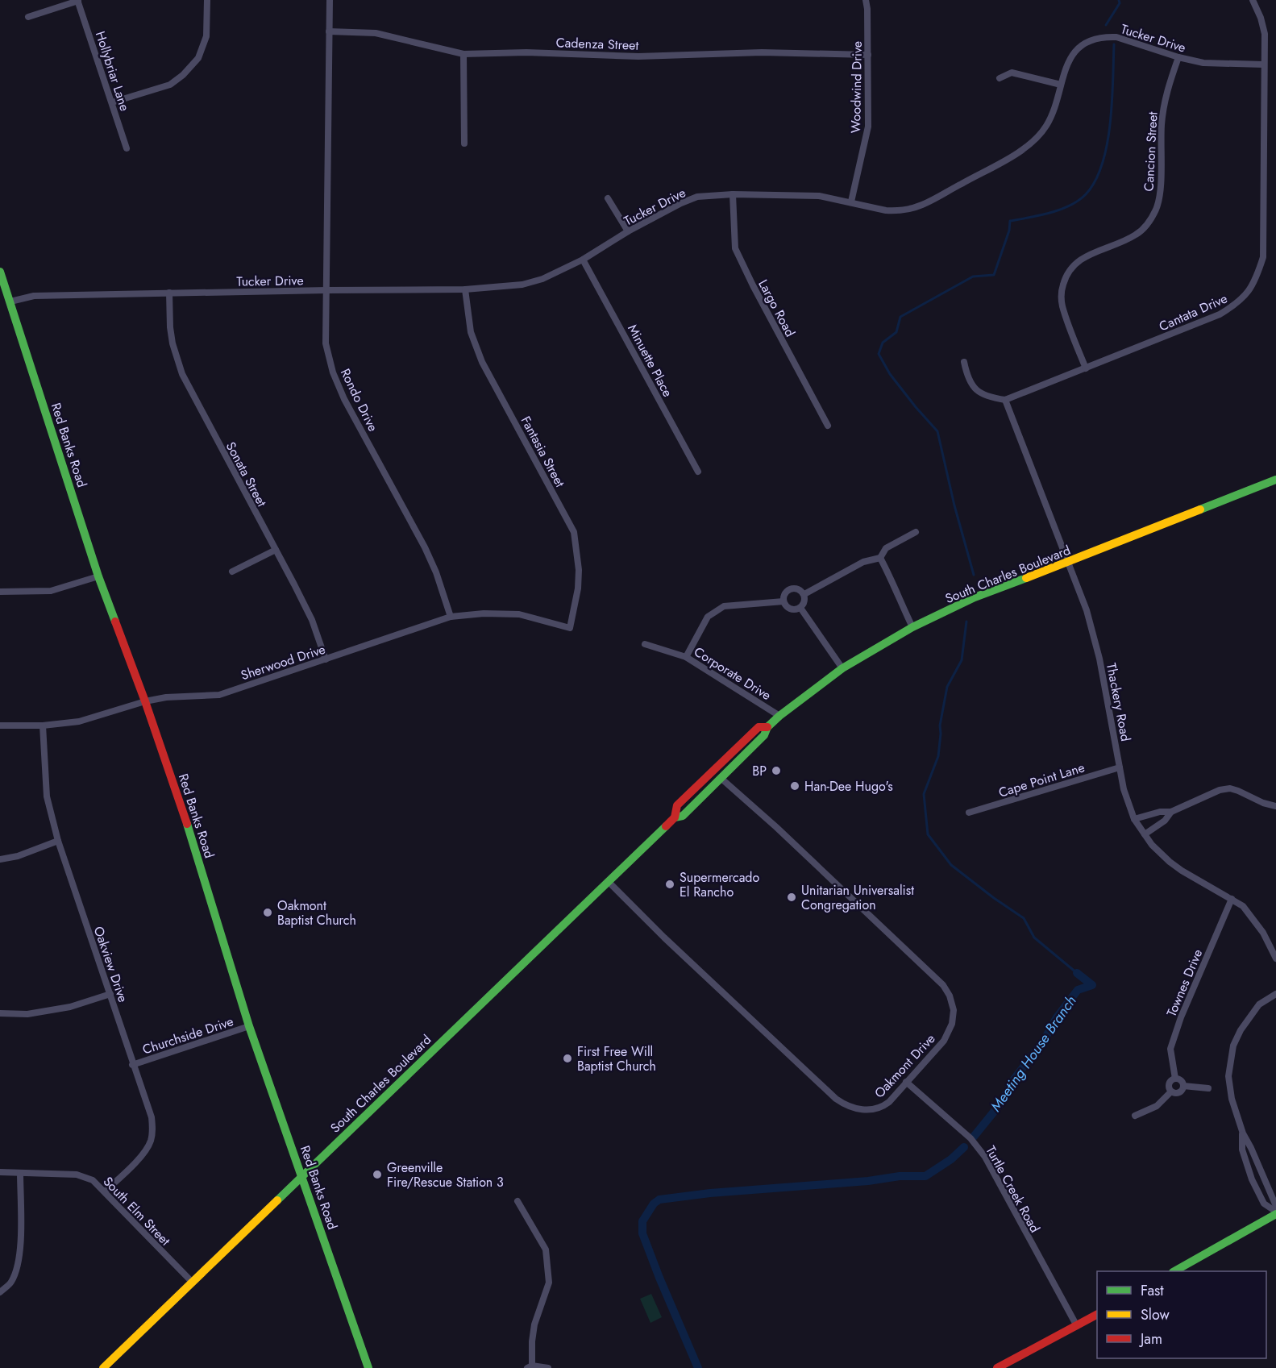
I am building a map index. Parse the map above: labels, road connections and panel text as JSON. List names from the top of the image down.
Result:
{
  "streets": {
    "main road": ["Red Banks Road", "South Charles Boulevard"],
    "street": [
      "Tucker Drive",
      "Cadenza Street",
      "Hollybriar Lane",
      "Woodwind Drive",
      "Cancion Street",
      "Largo Road",
      "Cantata Drive",
      "Minuette Place",
      "Rondo Drive",
      "Fantasia Street",
      "Sonata Street",
      "Sherwood Drive",
      "Corporate Drive",
      "Thackery Road",
      "Cape Point Lane",
      "Oakview Drive",
      "Townes Drive",
      "Churchside Drive",
      "Oakmont Drive",
      "Turtle Creek Road",
      "South Elm Street"
    ]
  },
  "crossings": [
    ["Tucker Drive", "Woodwind Drive"],
    ["Tucker Drive", "Cancion Street"],
    ["Tucker Drive", "Largo Road"],
    ["Tucker Drive", "Cantata Drive"],
    ["Tucker Drive", "Minuette Place"],
    ["Tucker Drive", "Rondo Drive"],
    ["Tucker Drive", "Red Banks Road"],
    ["Tucker Drive", "Fantasia Street"],
    ["Tucker Drive", "Sonata Street"],
    ["Cadenza Street", "Woodwind Drive"],
    ["Cadenza Street", "Rondo Drive"],
    ["Cancion Street", "Cantata Drive"],
    ["Cantata Drive", "Thackery Road"],
    ["Rondo Drive", "Sherwood Drive"],
    ["Red Banks Road", "South Charles Boulevard"],
    ["Red Banks Road", "Sherwood Drive"],
    ["Red Banks Road", "Churchside Drive"],
    ["Fantasia Street", "Sherwood Drive"],
    ["Sonata Street", "Sherwood Drive"],
    ["South Charles Boulevard", "Corporate Drive"],
    ["South Charles Boulevard", "Thackery Road"],
    ["South Charles Boulevard", "Oakmont Drive"],
    ["South Charles Boulevard", "South Elm Street"],
    ["Sherwood Drive", "Oakview Drive"],
    ["Thackery Road", "Cape Point Lane"],
    ["Thackery Road", "Townes Drive"],
    ["Oakview Drive", "Churchside Drive"],
    ["Oakview Drive", "South Elm Street"],
    ["Oakmont Drive", "Turtle Creek Road"]
  ],
  "water": ["Meeting House Branch"],
  "places": [
    "BP",
    "Han-Dee Hugo's",
    "Supermercado El Rancho",
    "Unitarian Universalist Congregation",
    "Oakmont Baptist Church",
    "First Free Will Baptist Church",
    "Greenville Fire/Rescue Station 3"
  ],
  "legend": ["Fast", "Slow", "Jam"]
}
